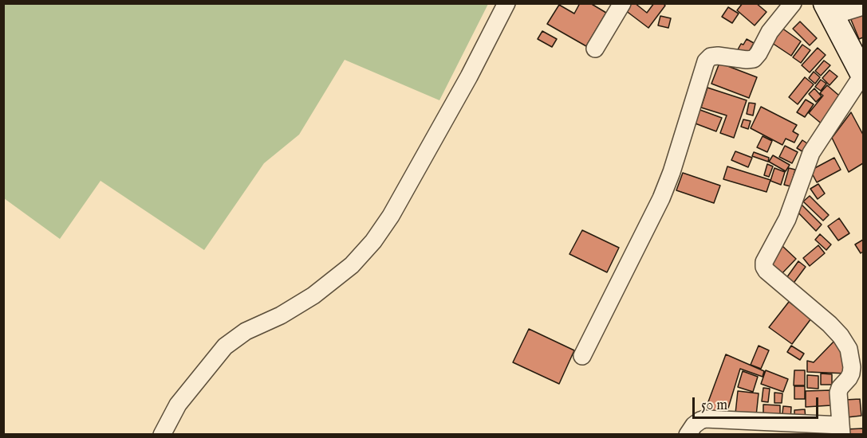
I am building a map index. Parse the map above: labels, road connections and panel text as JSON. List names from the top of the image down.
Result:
{
  "scale_bar": "50 m"
}
